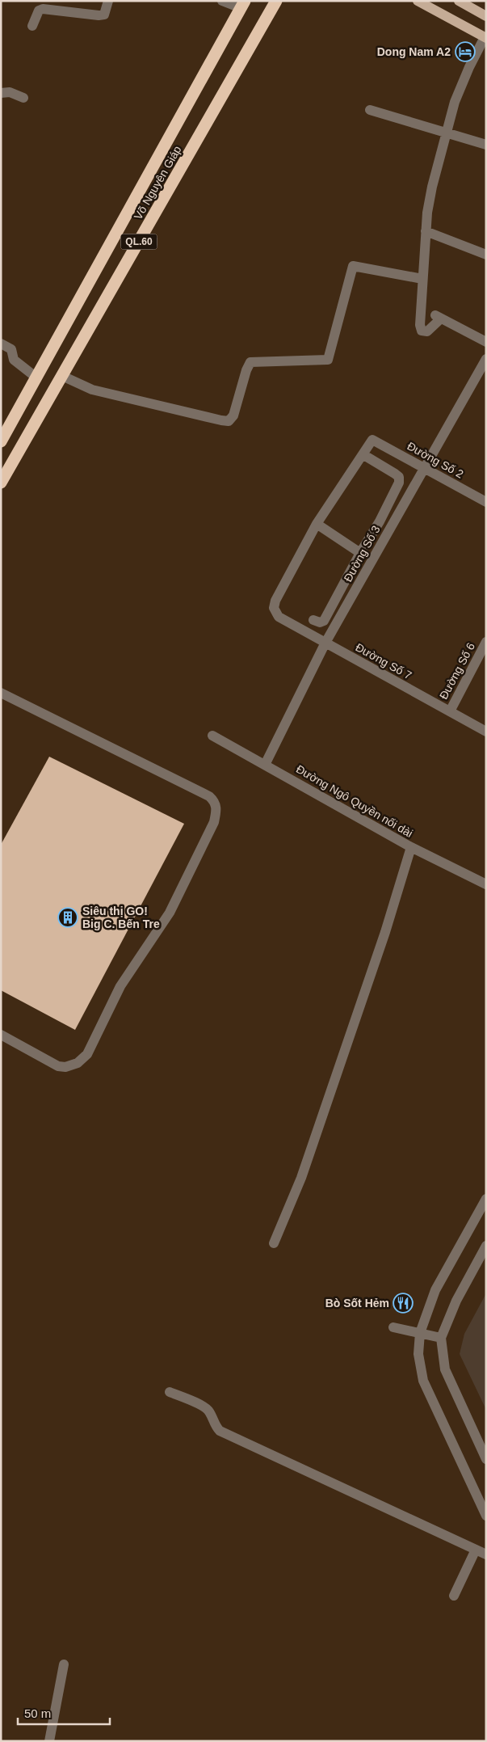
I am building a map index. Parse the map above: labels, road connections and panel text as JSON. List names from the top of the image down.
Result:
{
  "streets": {
    "highway": ["Võ Nguyên Giáp", "QL.60"],
    "street": [
      "Đường Số 2",
      "Đường Số 3",
      "Đường Số 7",
      "Đường Số 6",
      "Đường Ngô Quyền nối dài"
    ]
  },
  "crossings": [
    ["Đường Số 2", "Đường Số 3"],
    ["Đường Số 3", "Đường Số 7"],
    ["Đường Số 3", "Đường Ngô Quyền nối dài"],
    ["Đường Số 7", "Đường Số 6"]
  ],
  "places": {
    "hotel": ["Dong Nam A2"],
    "building": ["Siêu thị GO! Big C. Bến Tre"],
    "restaurant": ["Bò Sốt Hẻm"]
  },
  "scale_bar": "50 m"
}
